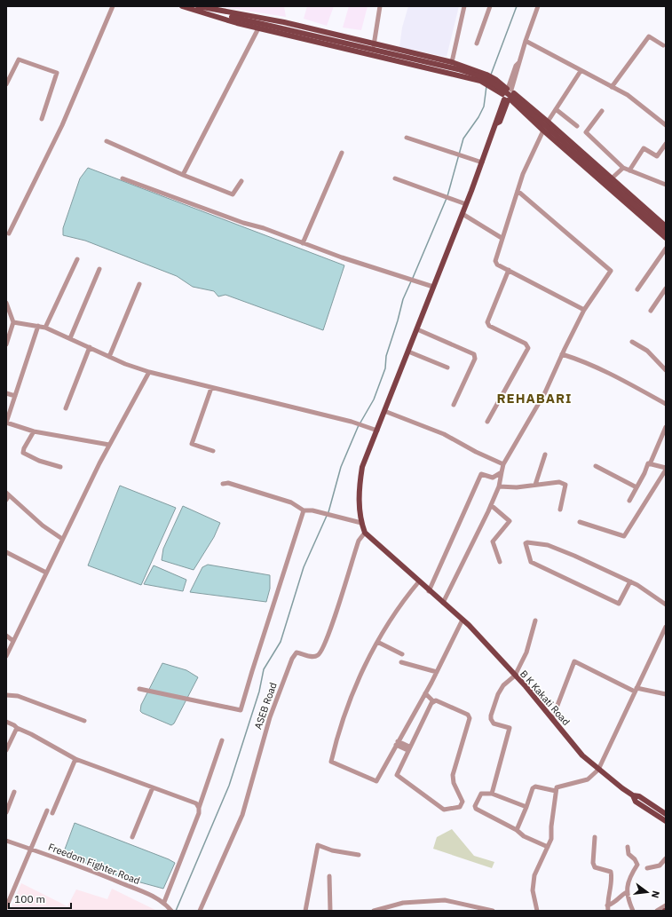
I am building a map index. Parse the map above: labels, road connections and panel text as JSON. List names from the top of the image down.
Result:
{
  "streets": {
    "main road": ["B K Kakati Road"],
    "street": ["ASEB Road", "Freedom Fighter Road"]
  },
  "crossings": [
    ["B K Kakati Road", "ASEB Road"]
  ],
  "districts": ["REHABARI"],
  "scale_bar": "100 m",
  "north": "right"
}
